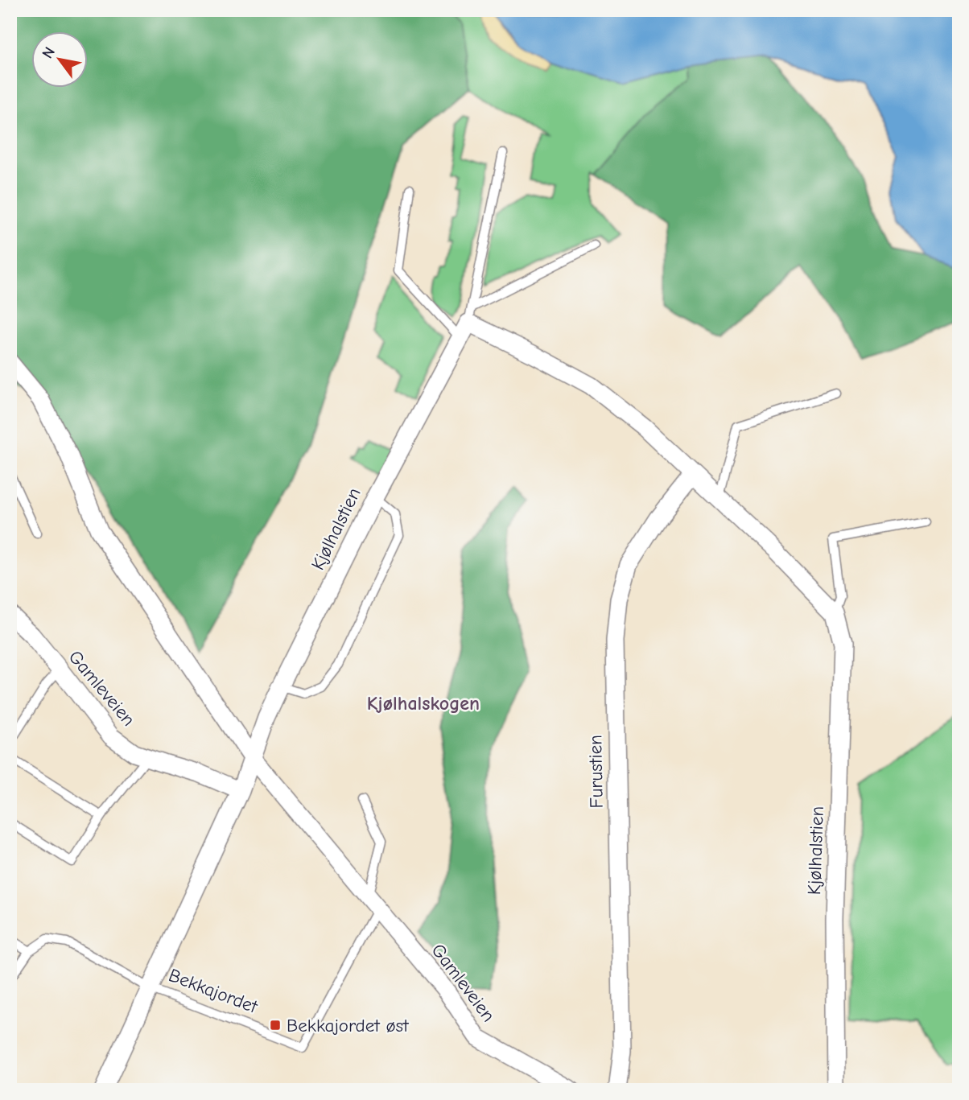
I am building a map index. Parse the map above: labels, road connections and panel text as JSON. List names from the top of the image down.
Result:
{
  "streets": {
    "street": [
      "Kjølhalstien",
      "Gamleveien",
      "Furustien",
      "Bekkajordet"
    ]
  },
  "crossings": [
    ["Kjølhalstien", "Gamleveien"],
    ["Kjølhalstien", "Furustien"],
    ["Kjølhalstien", "Bekkajordet"],
    ["Gamleveien", "Bekkajordet"]
  ],
  "districts": ["Kjølhalskogen"],
  "places": {
    "transit": ["Bekkajordet øst"]
  },
  "north": "top left"
}
